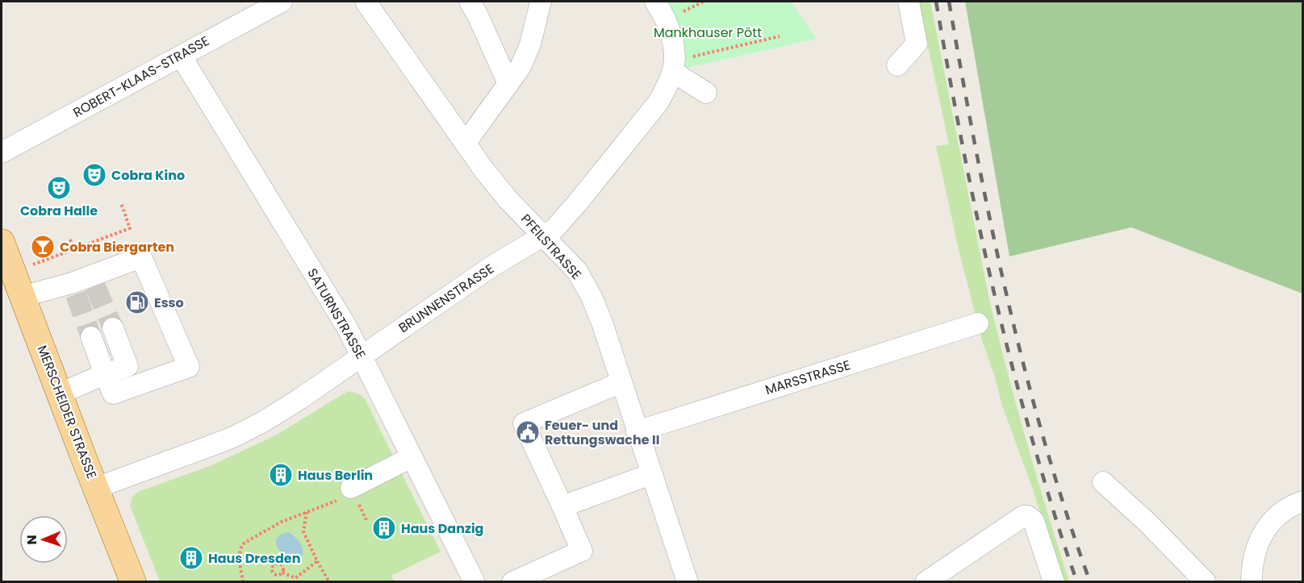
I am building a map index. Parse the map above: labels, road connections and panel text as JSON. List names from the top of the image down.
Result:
{
  "streets": {
    "main road": ["MERSCHEIDER STRASSE"],
    "street": [
      "ROBERT-KLAAS-STRASSE",
      "PFEILSTRASSE",
      "BRUNNENSTRASSE",
      "SATURNSTRASSE",
      "MARSSTRASSE"
    ]
  },
  "crossings": [
    ["ROBERT-KLAAS-STRASSE", "SATURNSTRASSE"],
    ["PFEILSTRASSE", "BRUNNENSTRASSE"],
    ["PFEILSTRASSE", "MARSSTRASSE"],
    ["BRUNNENSTRASSE", "SATURNSTRASSE"],
    ["BRUNNENSTRASSE", "MERSCHEIDER STRASSE"]
  ],
  "parks": ["Mankhauser Pött"],
  "places": {
    "theatre": ["Cobra Kino", "Cobra Halle"],
    "bar": ["Cobra Biergarten"],
    "fuel station": ["Esso"],
    "public building": ["Feuer- und Rettungswache II"],
    "building": ["Haus Berlin", "Haus Danzig", "Haus Dresden"]
  },
  "north": "left"
}
